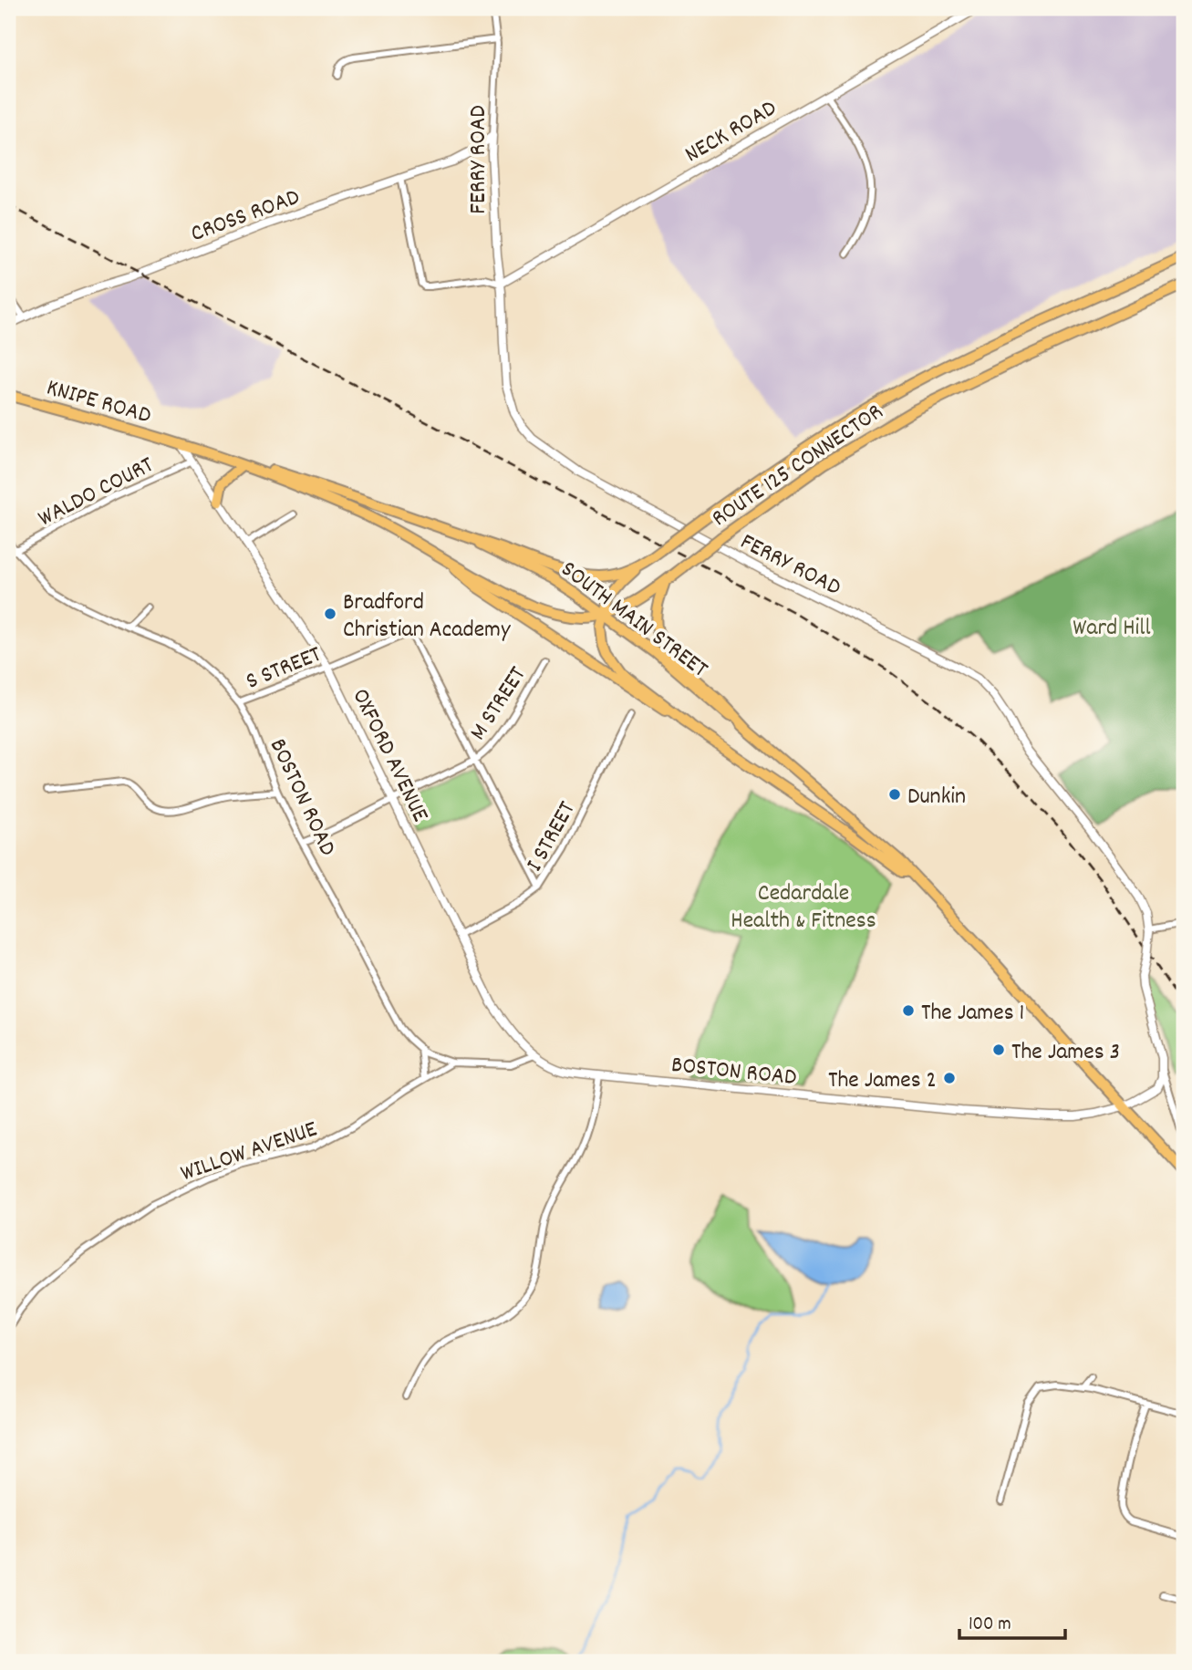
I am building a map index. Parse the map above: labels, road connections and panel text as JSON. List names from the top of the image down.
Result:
{
  "streets": {
    "main road": ["KNIPE ROAD", "ROUTE 125 CONNECTOR", "SOUTH MAIN STREET"],
    "street": [
      "NECK ROAD",
      "FERRY ROAD",
      "CROSS ROAD",
      "WALDO COURT",
      "S STREET",
      "M STREET",
      "OXFORD AVENUE",
      "BOSTON ROAD",
      "I STREET",
      "WILLOW AVENUE"
    ]
  },
  "crossings": [
    ["NECK ROAD", "FERRY ROAD"],
    ["FERRY ROAD", "CROSS ROAD"],
    ["KNIPE ROAD", "SOUTH MAIN STREET"],
    ["KNIPE ROAD", "OXFORD AVENUE"],
    ["ROUTE 125 CONNECTOR", "SOUTH MAIN STREET"],
    ["WALDO COURT", "OXFORD AVENUE"],
    ["WALDO COURT", "BOSTON ROAD"],
    ["SOUTH MAIN STREET", "OXFORD AVENUE"],
    ["SOUTH MAIN STREET", "BOSTON ROAD"],
    ["S STREET", "M STREET"],
    ["S STREET", "OXFORD AVENUE"],
    ["S STREET", "BOSTON ROAD"],
    ["M STREET", "OXFORD AVENUE"],
    ["M STREET", "BOSTON ROAD"],
    ["OXFORD AVENUE", "BOSTON ROAD"],
    ["OXFORD AVENUE", "I STREET"],
    ["BOSTON ROAD", "WILLOW AVENUE"]
  ],
  "parks": ["Ward Hill", "Cedardale Health & Fitness"],
  "places": [
    "Bradford Christian Academy",
    "Dunkin",
    "The James 1",
    "The James 3",
    "The James 2"
  ],
  "scale_bar": "100 m"
}
